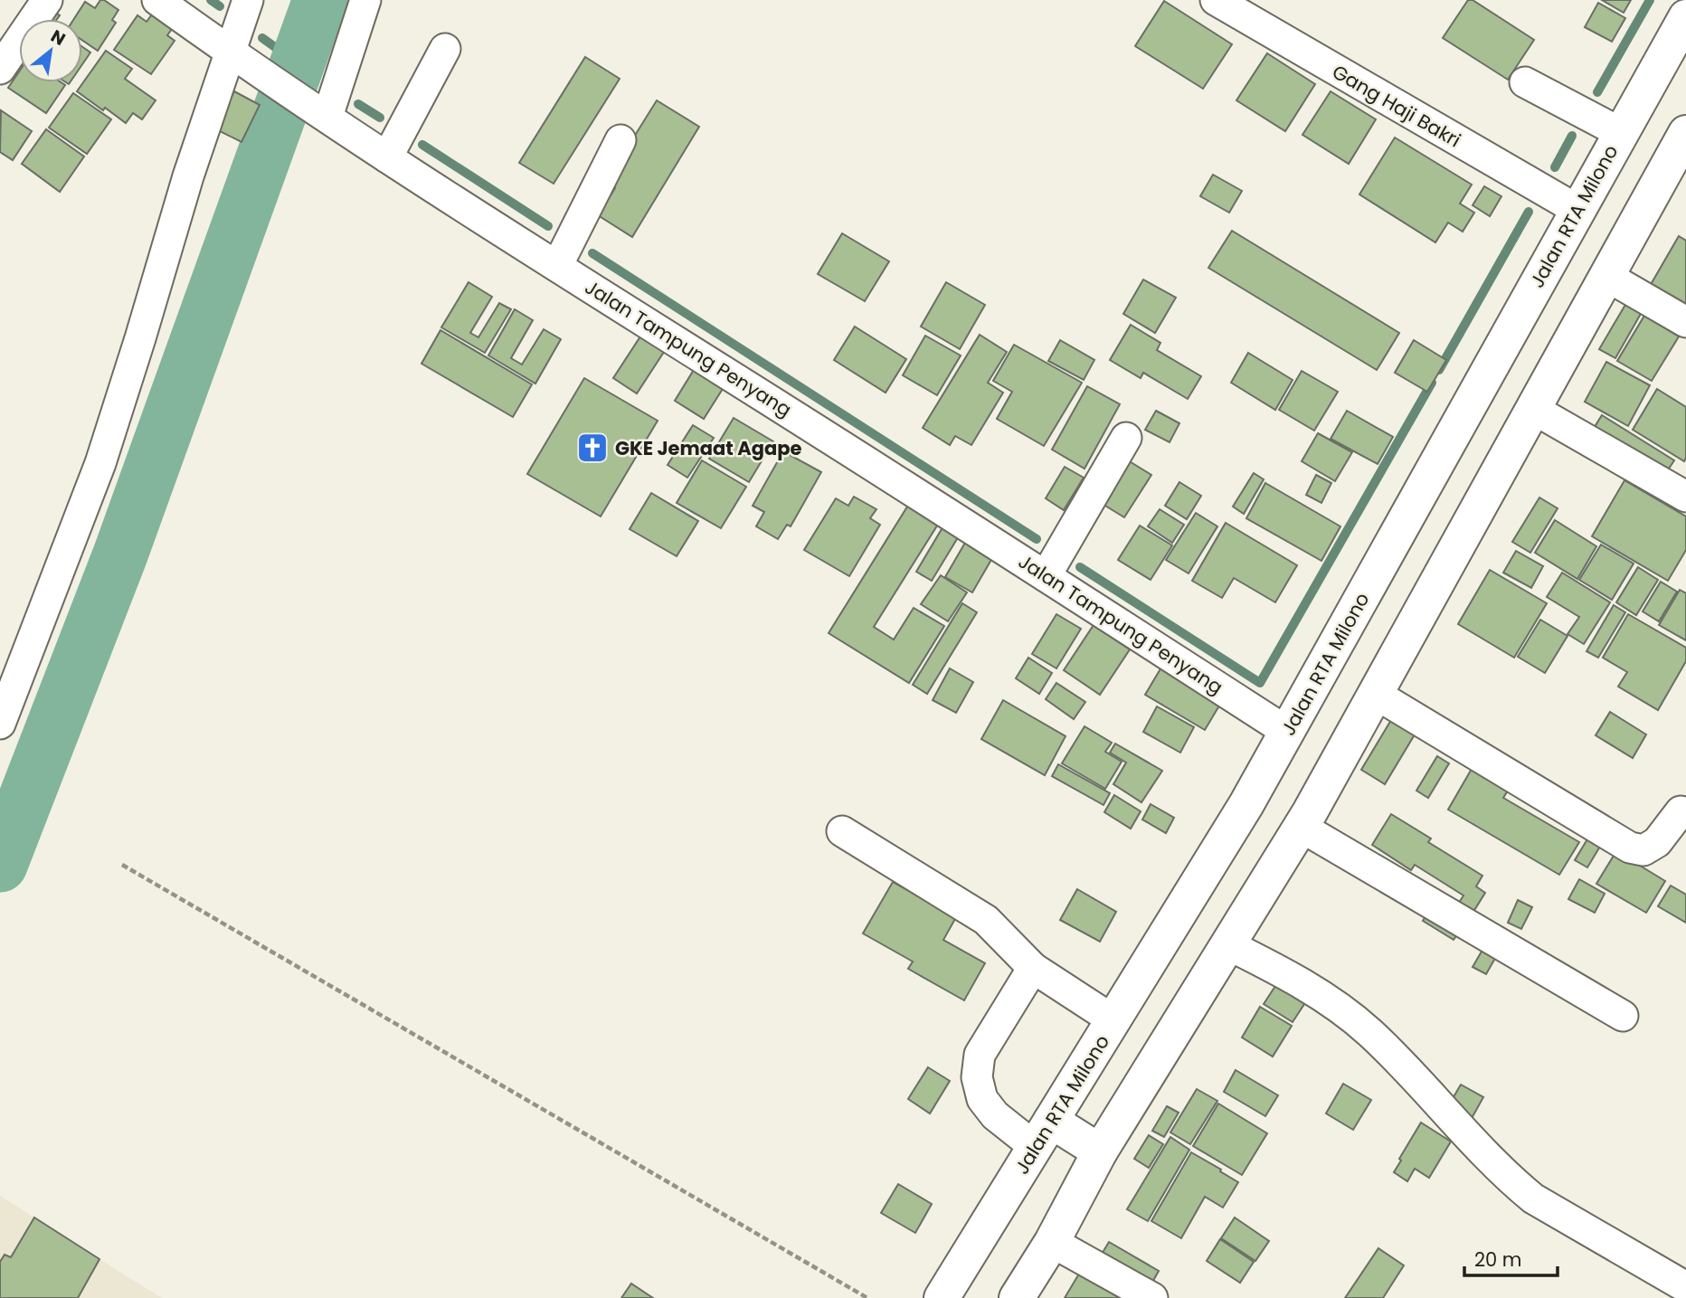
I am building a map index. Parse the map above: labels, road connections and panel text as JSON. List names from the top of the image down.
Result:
{
  "streets": {
    "highway": ["Jalan RTA Milono"],
    "street": ["Gang Haji Bakri", "Jalan Tampung Penyang"]
  },
  "crossings": [
    ["Gang Haji Bakri", "Jalan RTA Milono"],
    ["Jalan RTA Milono", "Jalan Tampung Penyang"]
  ],
  "places": {
    "church": ["GKE Jemaat Agape"]
  },
  "scale_bar": "20 m",
  "north": "top right"
}
